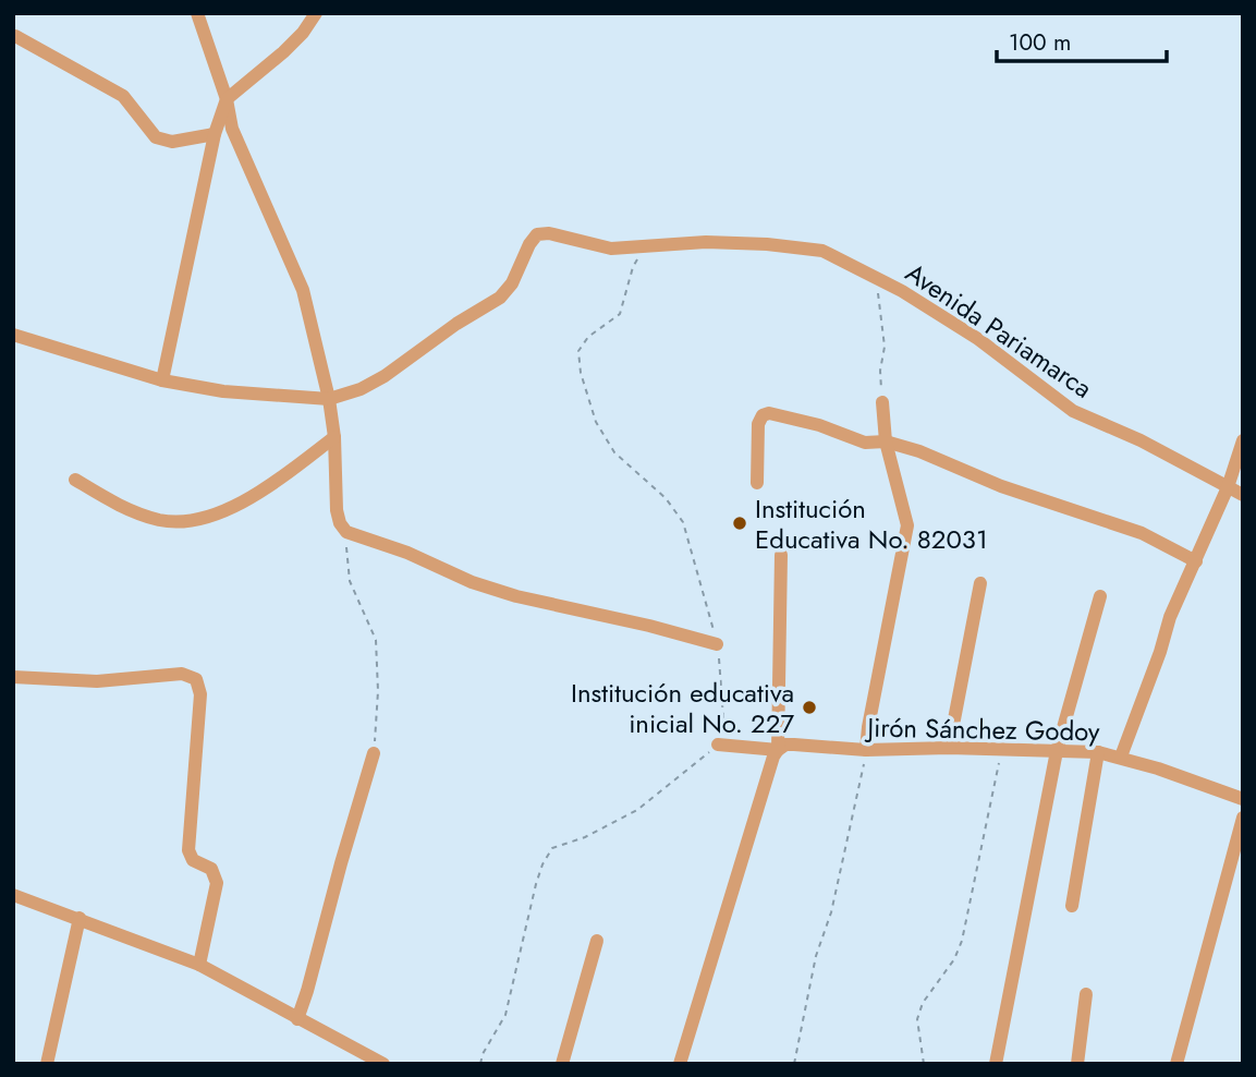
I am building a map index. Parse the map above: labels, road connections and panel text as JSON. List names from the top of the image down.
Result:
{
  "streets": {
    "street": ["Avenida Pariamarca", "Jirón Sánchez Godoy"]
  },
  "places": ["Institución Educativa No. 82031", "Institución educativa inicial No. 227"],
  "scale_bar": "100 m"
}
